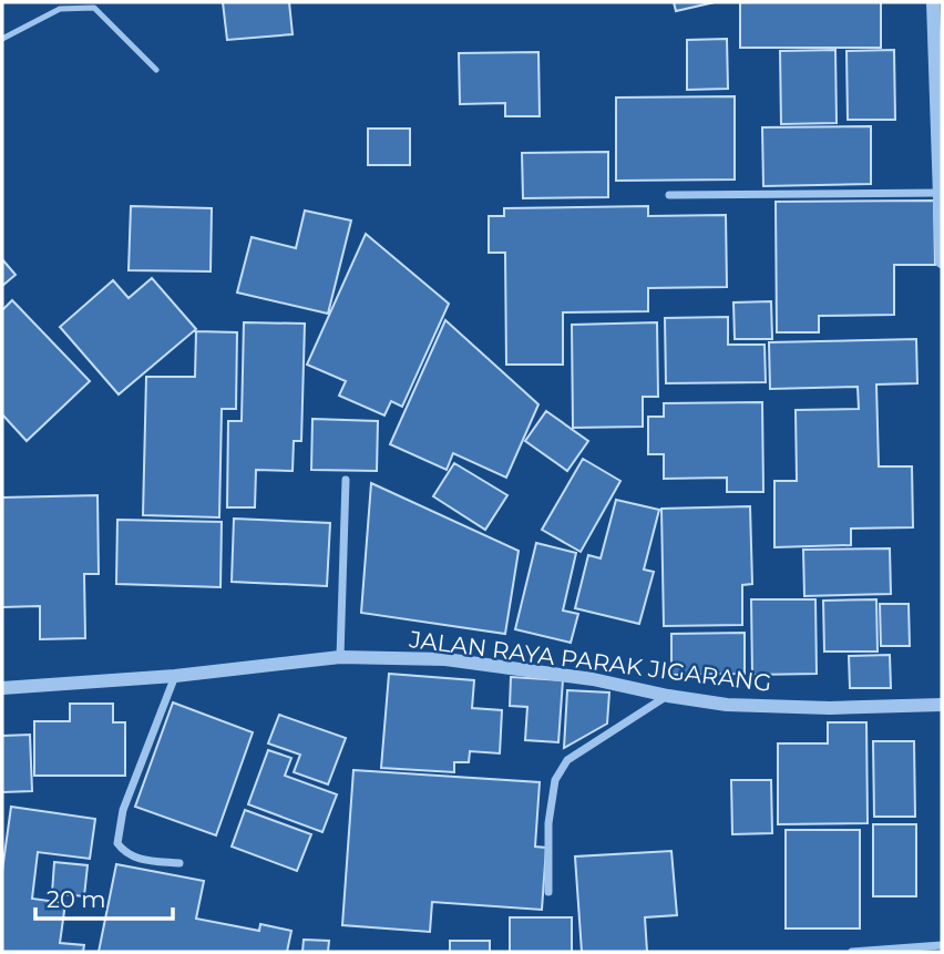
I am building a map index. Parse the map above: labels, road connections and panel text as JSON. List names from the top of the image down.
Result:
{
  "streets": {
    "street": ["JALAN RAYA PARAK JIGARANG"]
  },
  "scale_bar": "20 m"
}
